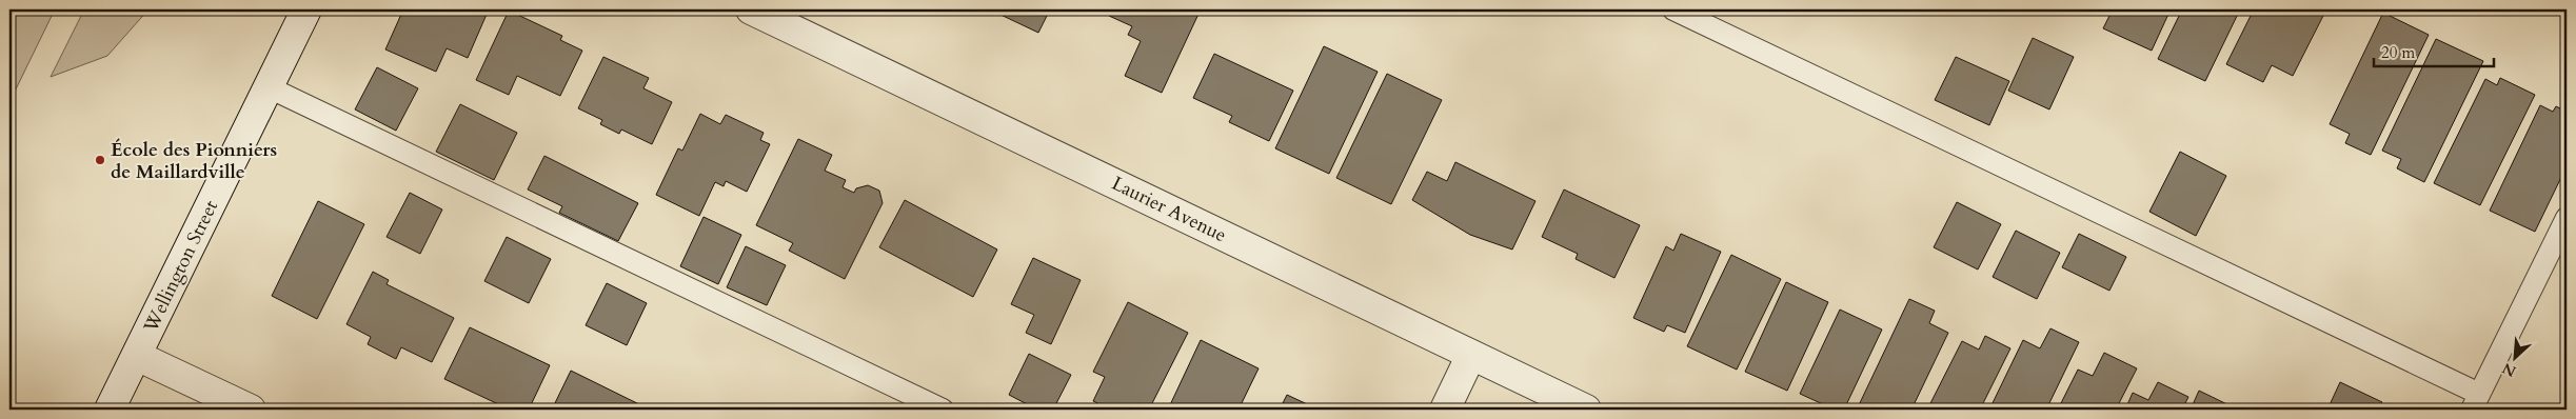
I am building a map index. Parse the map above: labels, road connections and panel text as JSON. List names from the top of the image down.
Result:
{
  "streets": {
    "street": ["Laurier Avenue", "Wellington Street"]
  },
  "places": ["École des Pionniers de Maillardville"],
  "scale_bar": "20 m",
  "north": "bottom left"
}
